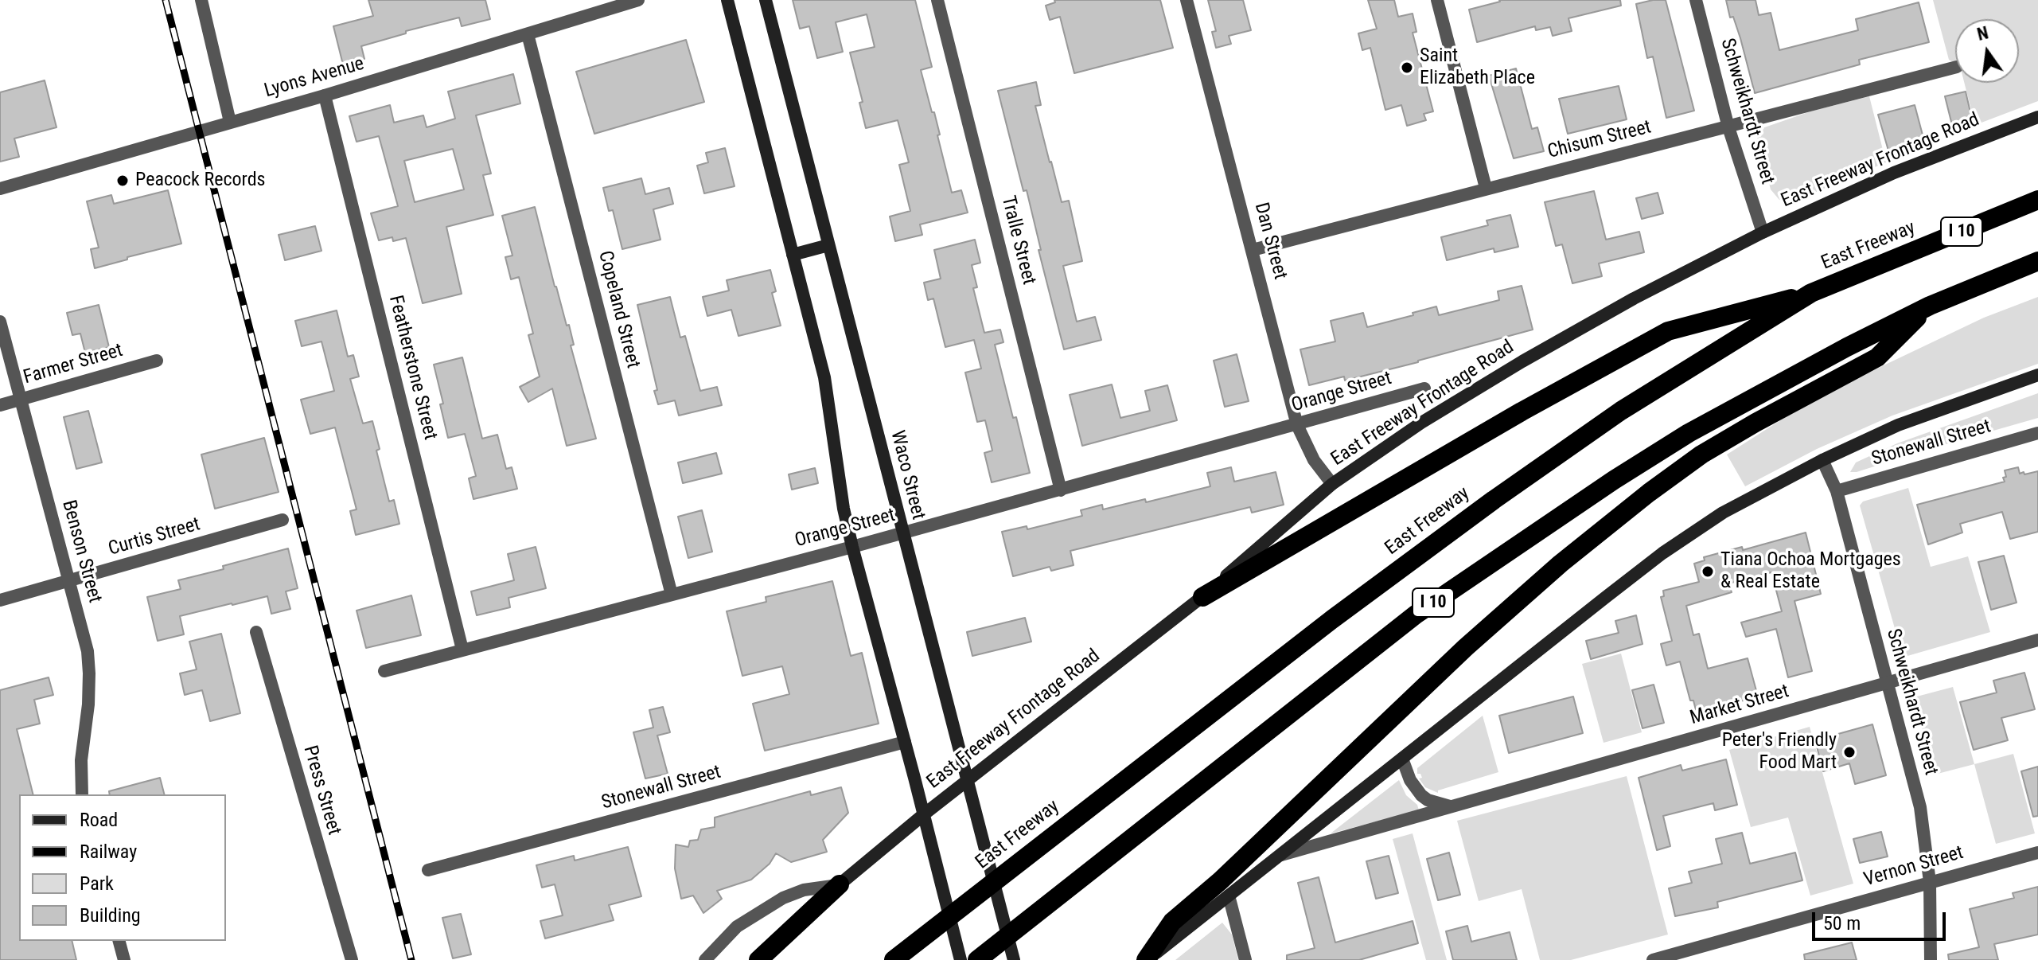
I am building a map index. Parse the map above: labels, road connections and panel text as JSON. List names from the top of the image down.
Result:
{
  "streets": {
    "highway": ["I 10", "East Freeway"],
    "main road": ["East Freeway Frontage Road", "Waco Street"],
    "street": [
      "Lyons Avenue",
      "Schweikhardt Street",
      "Chisum Street",
      "Tralle Street",
      "Dan Street",
      "Copeland Street",
      "Farmer Street",
      "Featherstone Street",
      "Orange Street",
      "Stonewall Street",
      "Curtis Street",
      "Benson Street",
      "Market Street",
      "Press Street",
      "Vernon Street"
    ]
  },
  "crossings": [
    ["Lyons Avenue", "Copeland Street"],
    ["Lyons Avenue", "Featherstone Street"],
    ["Schweikhardt Street", "Chisum Street"],
    ["Schweikhardt Street", "East Freeway Frontage Road"],
    ["Schweikhardt Street", "Stonewall Street"],
    ["Schweikhardt Street", "Market Street"],
    ["Schweikhardt Street", "Vernon Street"],
    ["Chisum Street", "Dan Street"],
    ["East Freeway Frontage Road", "Dan Street"],
    ["East Freeway Frontage Road", "Waco Street"],
    ["Tralle Street", "Orange Street"],
    ["Dan Street", "Orange Street"],
    ["Copeland Street", "Orange Street"],
    ["Farmer Street", "Benson Street"],
    ["Featherstone Street", "Orange Street"],
    ["Orange Street", "Waco Street"],
    ["Curtis Street", "Benson Street"]
  ],
  "places": [
    "Saint Elizabeth Place",
    "Peacock Records",
    "Tiana Ochoa Mortgages & Real Estate",
    "Peter's Friendly Food Mart"
  ],
  "legend": [
    "Road",
    "Railway",
    "Park",
    "Building"
  ],
  "scale_bar": "50 m",
  "north": "top"
}
